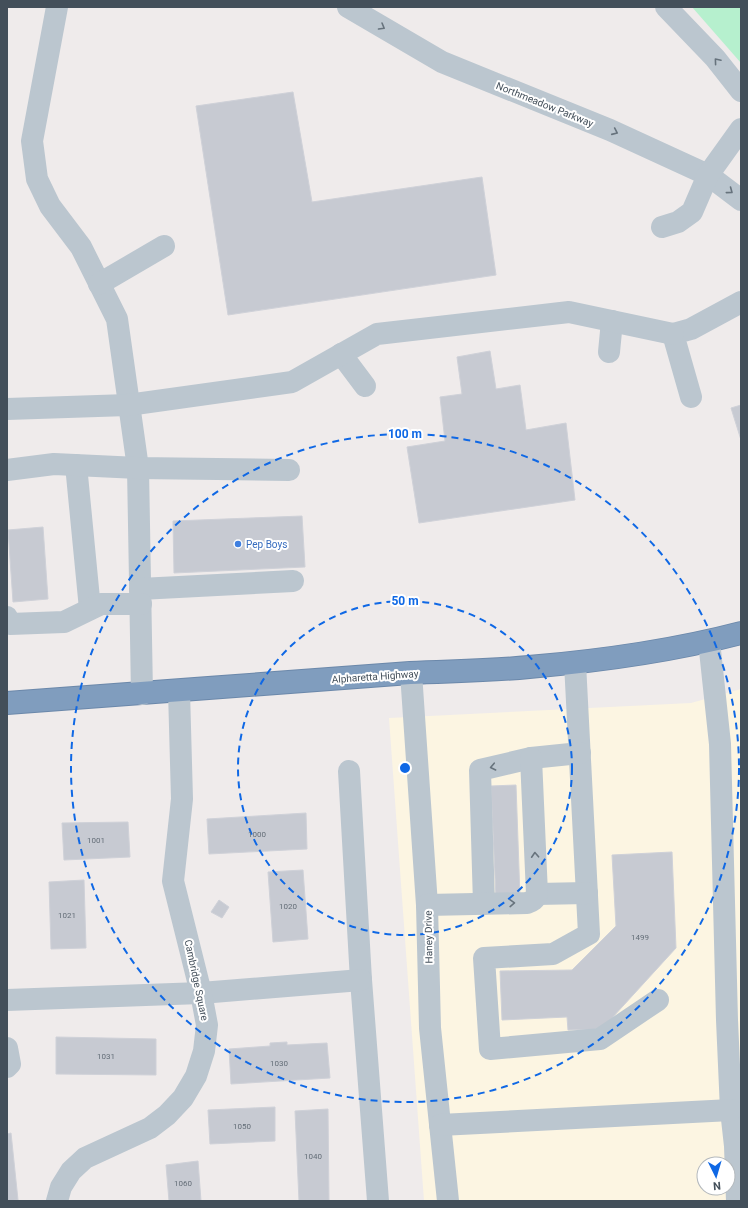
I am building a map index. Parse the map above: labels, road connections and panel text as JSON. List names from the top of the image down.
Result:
{
  "streets": {
    "highway": ["Alpharetta Highway"],
    "street": ["Northmeadow Parkway", "Haney Drive", "Cambridge Square"]
  },
  "crossings": [
    ["Alpharetta Highway", "Haney Drive"],
    ["Alpharetta Highway", "Cambridge Square"]
  ],
  "places": ["Pep Boys"],
  "house_numbers": [
    "1000",
    "1001",
    "1020",
    "1021",
    "1499",
    "1031",
    "1030",
    "1050",
    "1040",
    "1060"
  ],
  "north": "bottom",
  "rings": ["100 m", "50 m"]
}
